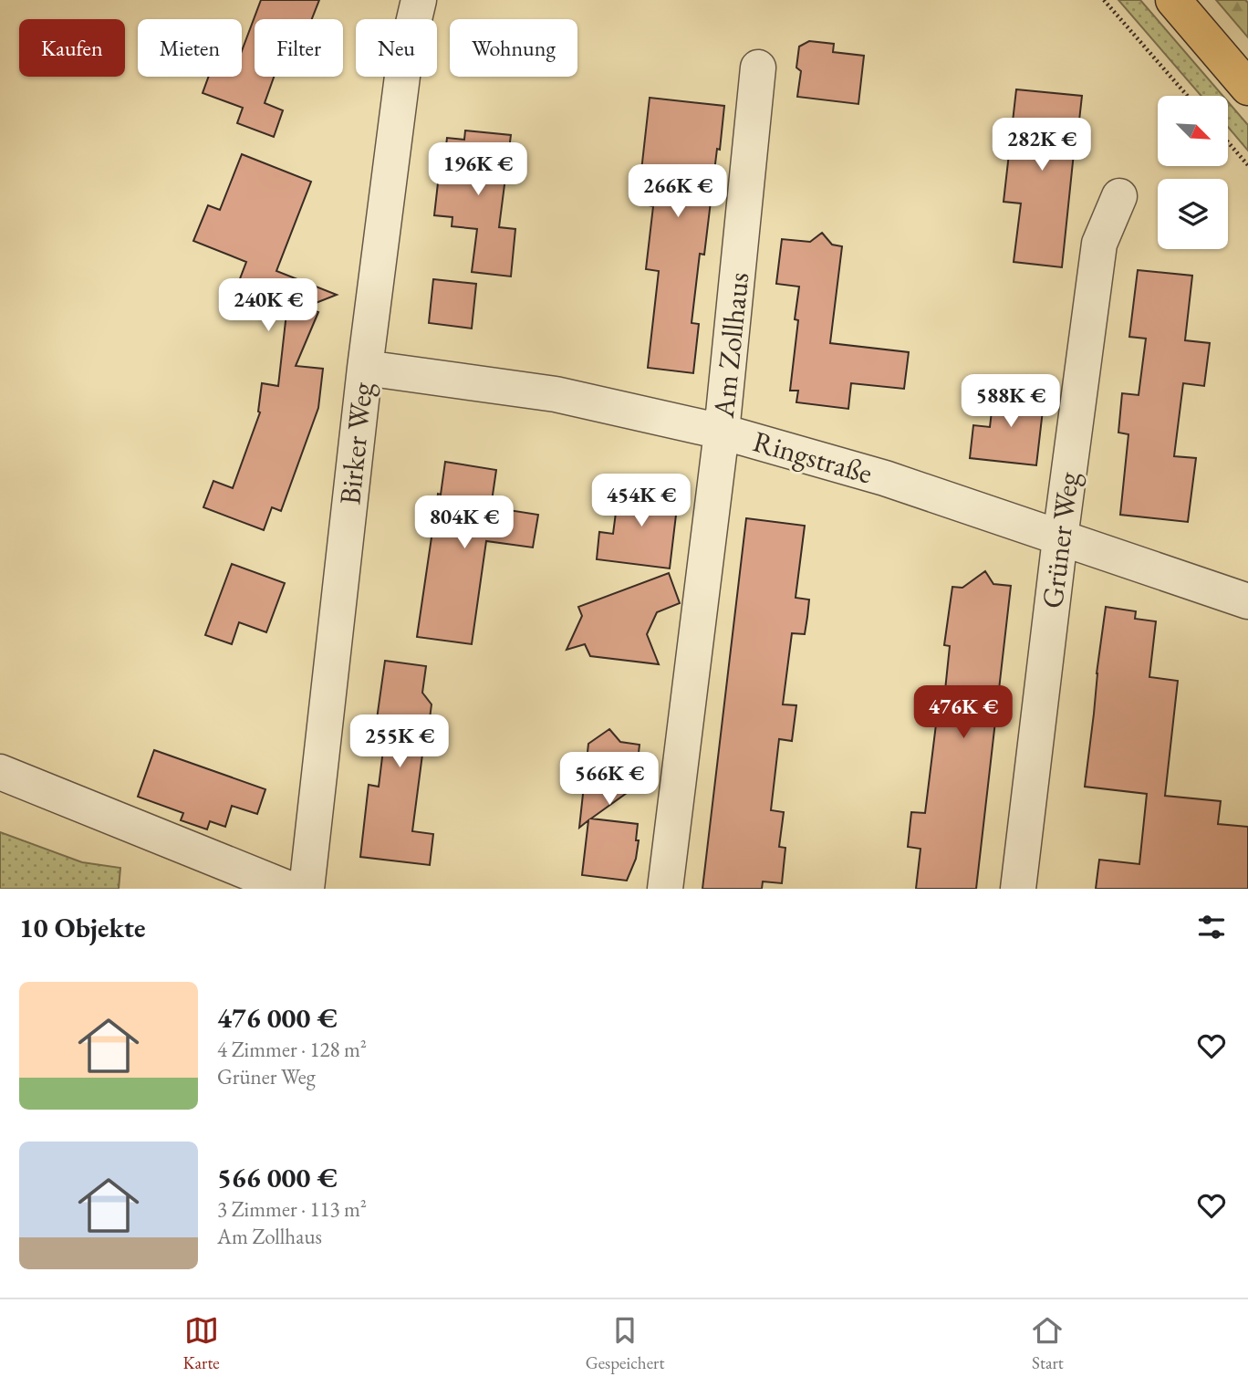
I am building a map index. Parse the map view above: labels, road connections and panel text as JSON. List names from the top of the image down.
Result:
{
  "streets": {
    "street": [
      "Am Zollhaus",
      "Birker Weg",
      "Ringstraße",
      "Grüner Weg"
    ]
  },
  "crossings": [
    ["Am Zollhaus", "Ringstraße"],
    ["Birker Weg", "Ringstraße"],
    ["Ringstraße", "Grüner Weg"]
  ],
  "north": "bottom right",
  "page": {
    "chip": [
      "Kaufen",
      "Mieten",
      "Filter",
      "Neu",
      "Wohnung"
    ],
    "price": [
      "282K €",
      "196K €",
      "266K €",
      "240K €",
      "588K €",
      "454K €",
      "804K €",
      "476K €",
      "255K €",
      "566K €"
    ],
    "heading": "10 Objekte",
    "list": [
      {
        "name": "476 000 €",
        "note": "4 Zimmer · 128 m² · Grüner Weg"
      },
      {
        "name": "566 000 €",
        "note": "3 Zimmer · 113 m² · Am Zollhaus"
      }
    ],
    "tabs": ["Karte", "Gespeichert", "Start"]
  }
}
